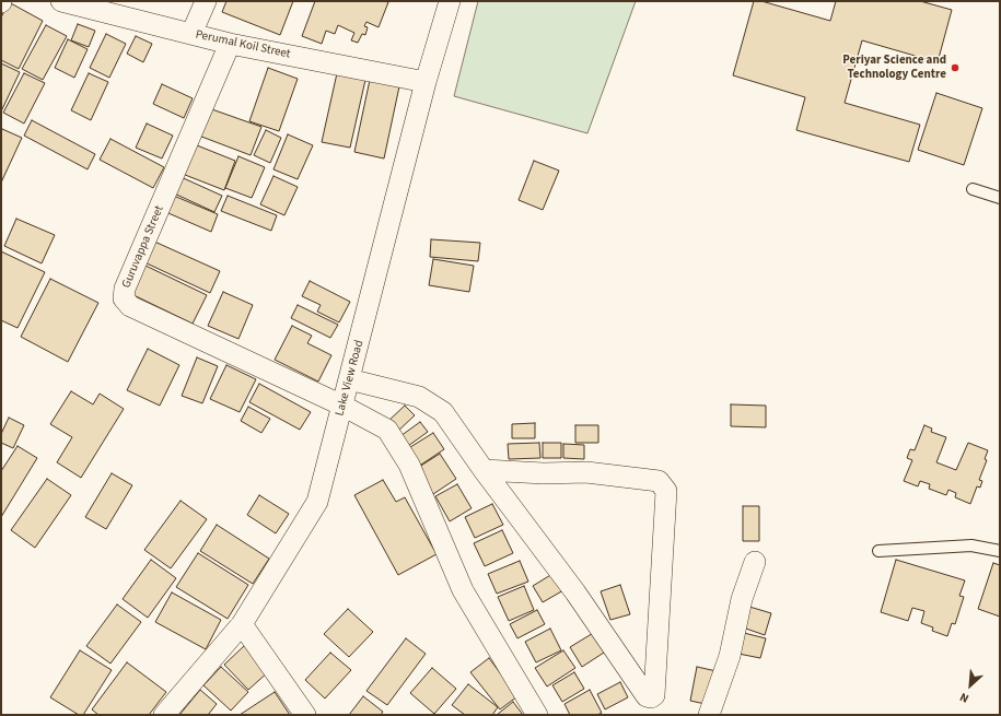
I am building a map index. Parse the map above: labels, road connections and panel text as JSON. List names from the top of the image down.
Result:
{
  "streets": {
    "street": ["Perumal Koil Street", "Guruvappa Street", "Lake View Road"]
  },
  "crossings": [
    ["Perumal Koil Street", "Guruvappa Street"],
    ["Perumal Koil Street", "Lake View Road"],
    ["Guruvappa Street", "Lake View Road"]
  ],
  "places": ["Periyar Science and Technology Centre"],
  "north": "bottom left"
}
